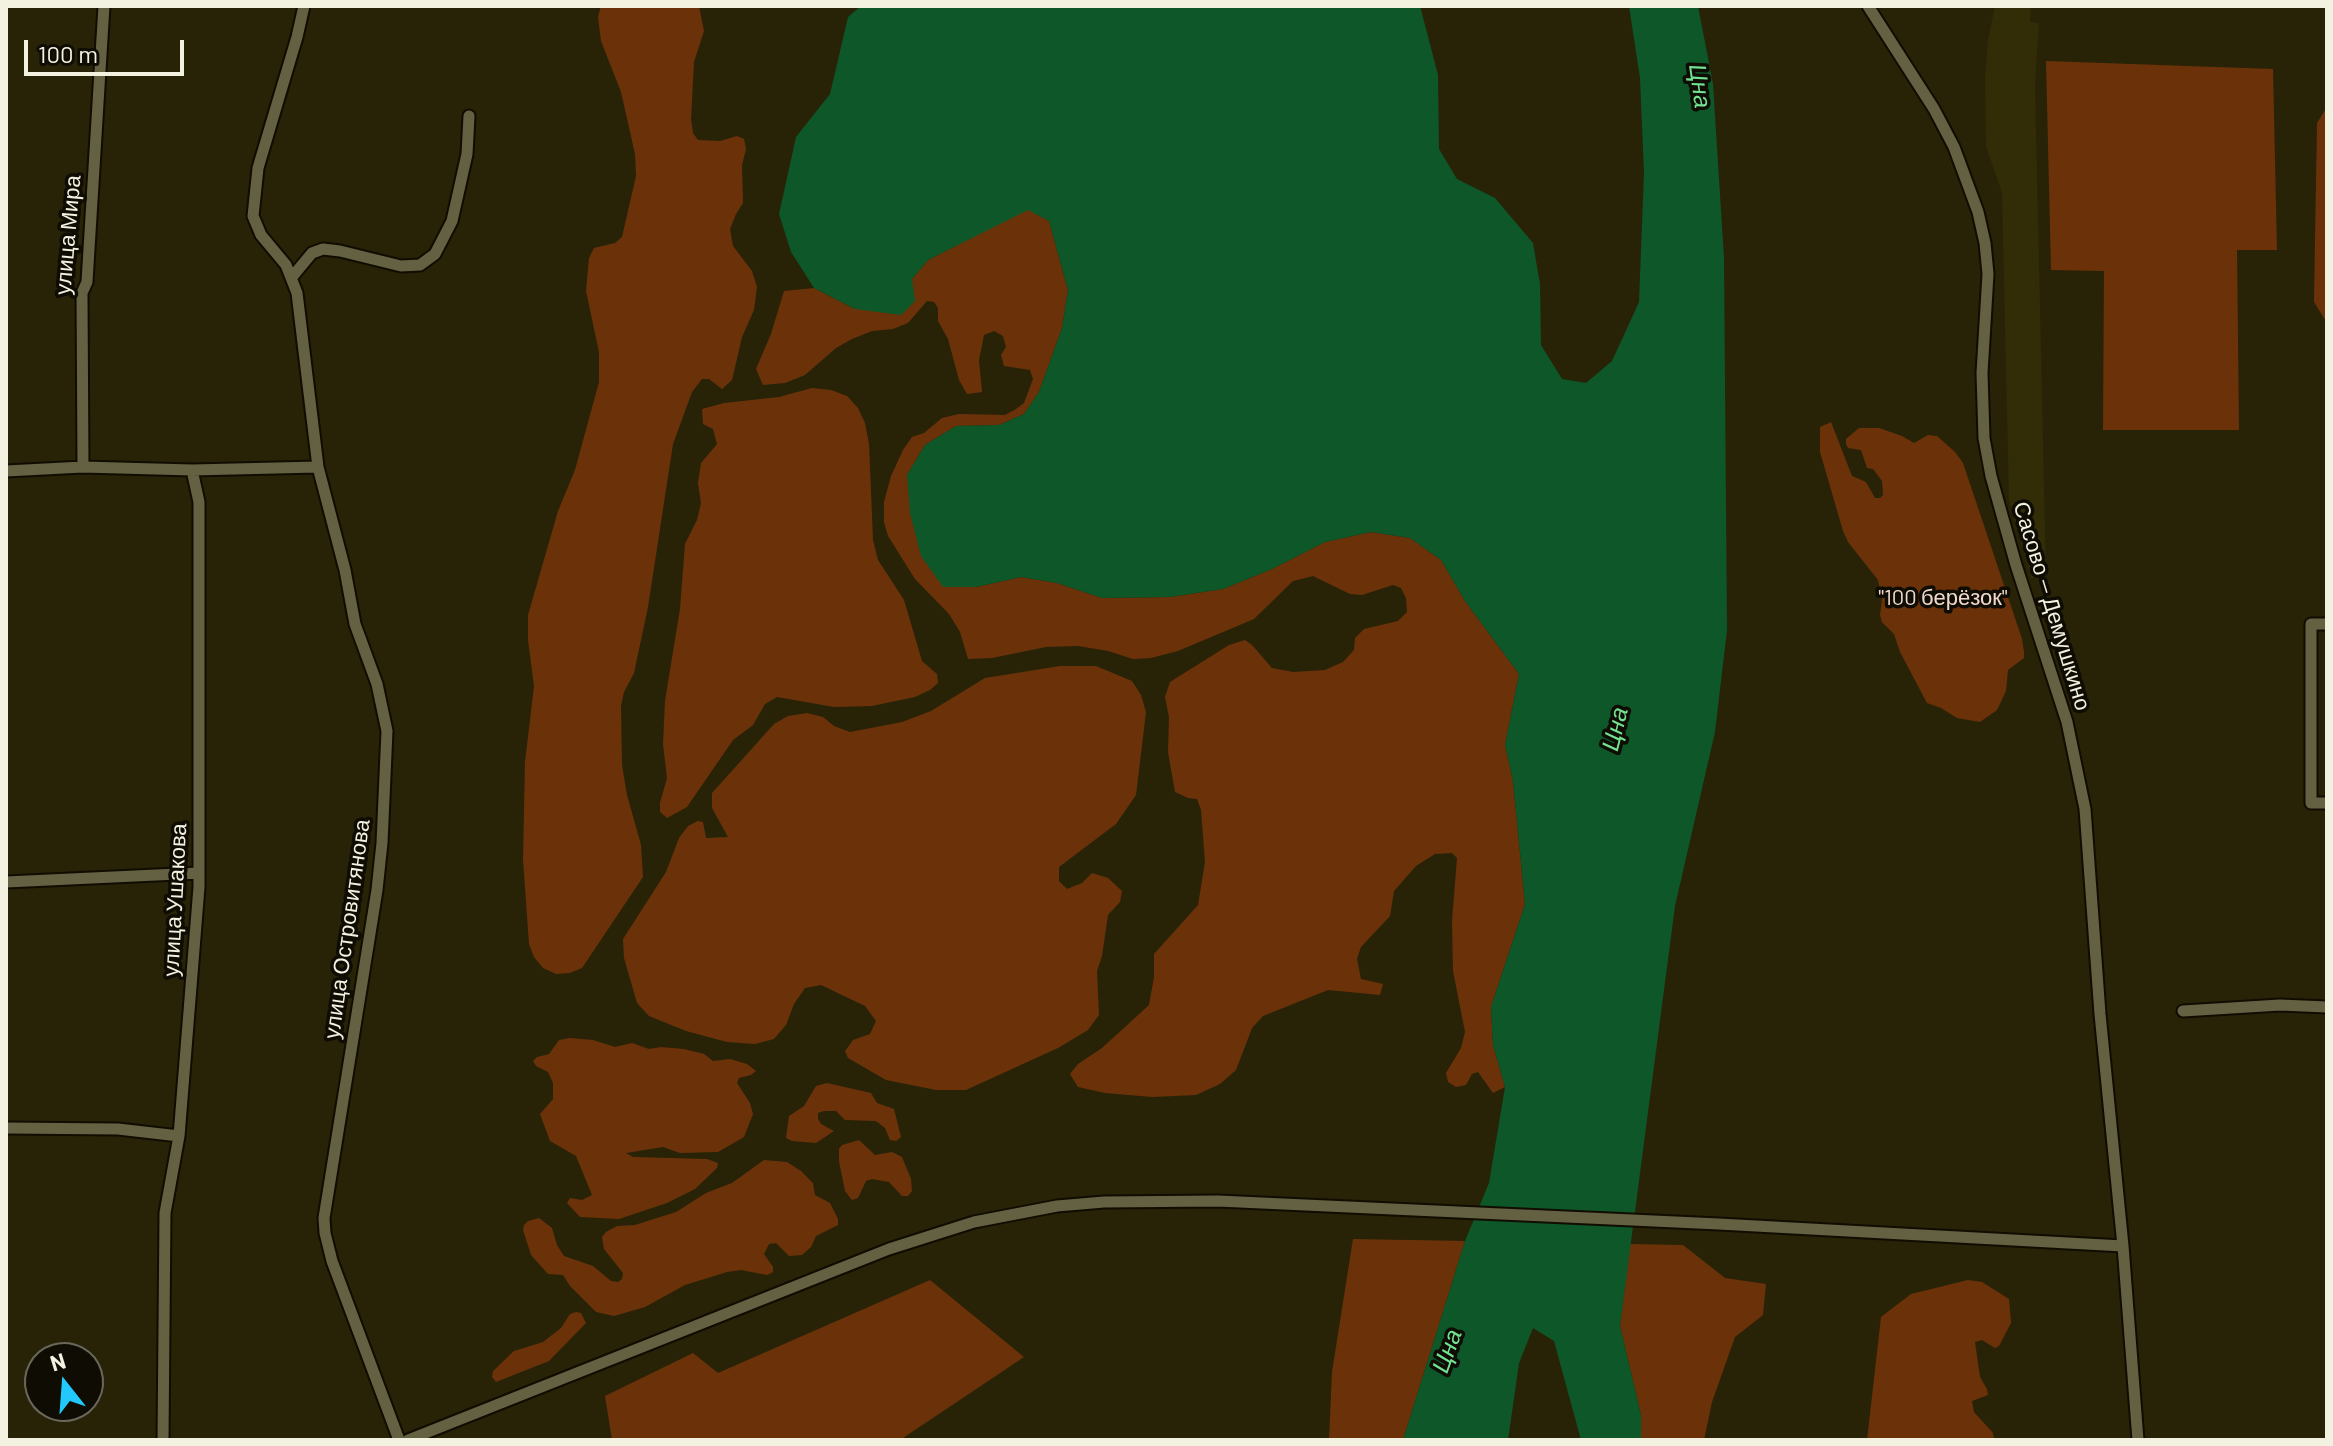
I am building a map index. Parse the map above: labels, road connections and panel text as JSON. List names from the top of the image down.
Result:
{
  "streets": {
    "street": [
      "улица Мира",
      "Сасово — Демушкино",
      "улица Ушакова",
      "улица Островитянова"
    ]
  },
  "water": ["Цна"],
  "parks": ["\"100 берёзок\""],
  "scale_bar": "100 m",
  "north": "top"
}
